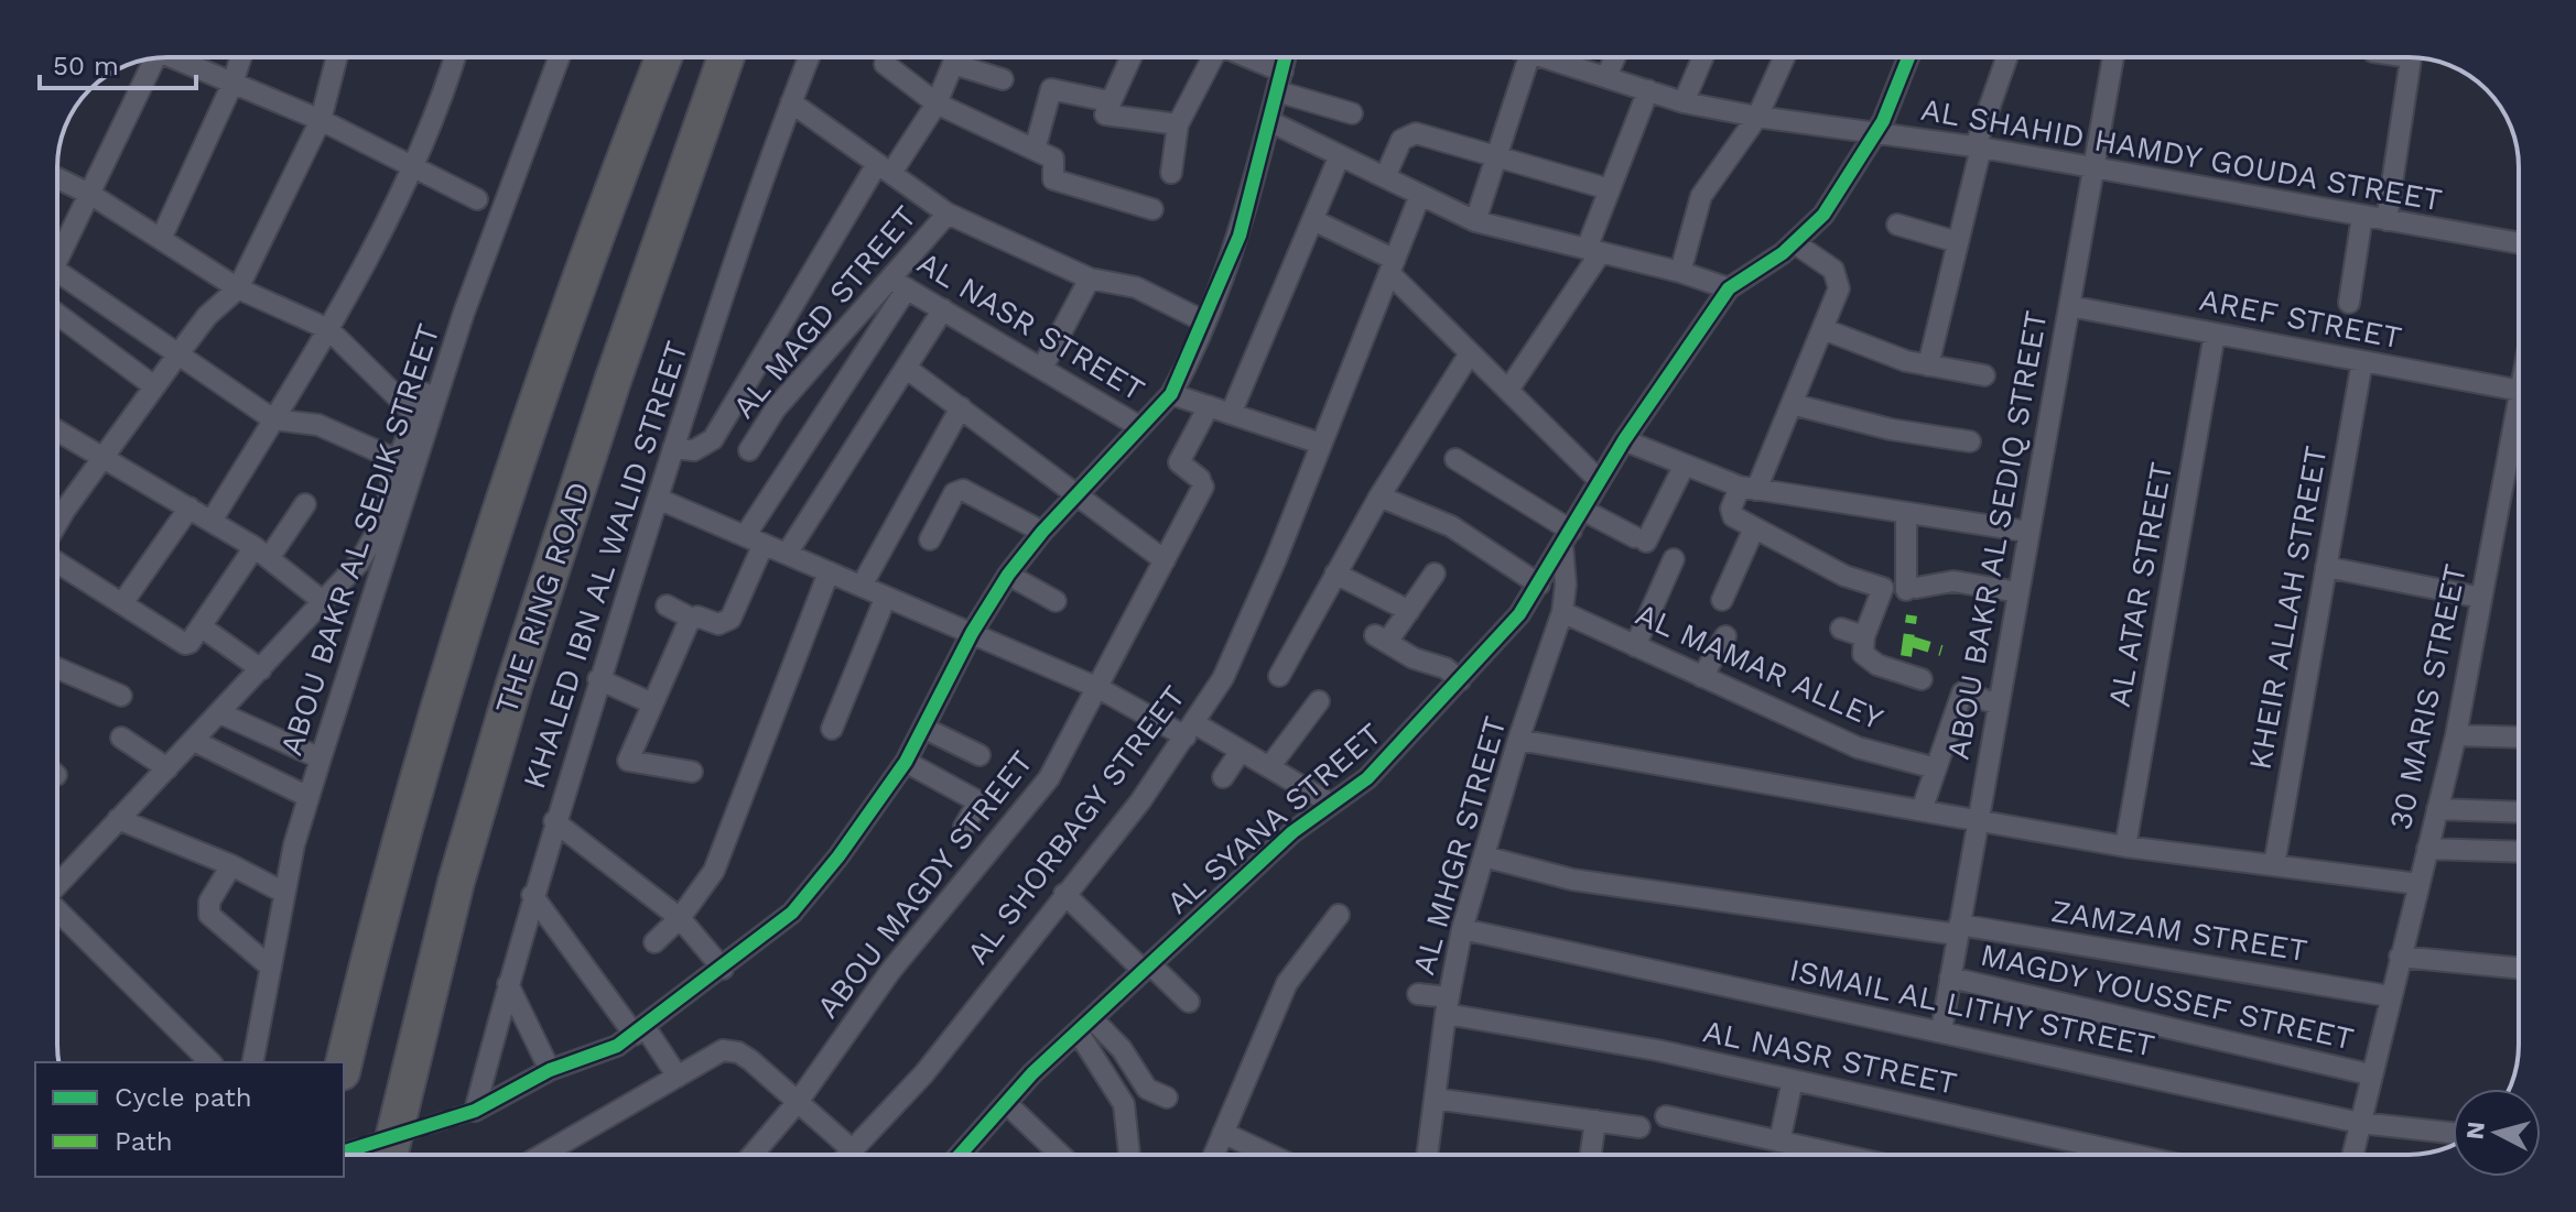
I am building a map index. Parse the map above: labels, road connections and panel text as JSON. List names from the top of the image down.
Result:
{
  "streets": {
    "highway": ["THE RING ROAD"],
    "street": [
      "AL SHAHID HAMDY GOUDA STREET",
      "AL MAGD STREET",
      "AREF STREET",
      "AL NASR STREET",
      "ABOU BAKR AL SEDIQ STREET",
      "ABOU BAKR AL SEDIK STREET",
      "KHALED IBN AL WALID STREET",
      "AL ATAR STREET",
      "KHEIR ALLAH STREET",
      "AL MAMAR ALLEY",
      "30 MARIS STREET",
      "AL SYANA STREET",
      "AL SHORBAGY STREET",
      "AL MHGR STREET",
      "ABOU MAGDY STREET",
      "ZAMZAM STREET",
      "MAGDY YOUSSEF STREET",
      "ISMAIL AL LITHY STREET"
    ]
  },
  "crossings": [
    ["AL SHAHID HAMDY GOUDA STREET", "ABOU BAKR AL SEDIQ STREET"],
    ["AL MAGD STREET", "AL NASR STREET"],
    ["AREF STREET", "ABOU BAKR AL SEDIQ STREET"],
    ["AREF STREET", "AL ATAR STREET"],
    ["AREF STREET", "KHEIR ALLAH STREET"],
    ["AL NASR STREET", "AL MHGR STREET"],
    ["ABOU BAKR AL SEDIQ STREET", "ZAMZAM STREET"],
    ["ABOU BAKR AL SEDIQ STREET", "MAGDY YOUSSEF STREET"],
    ["ABOU BAKR AL SEDIQ STREET", "ISMAIL AL LITHY STREET"],
    ["AL MAMAR ALLEY", "AL MHGR STREET"],
    ["30 MARIS STREET", "ZAMZAM STREET"],
    ["30 MARIS STREET", "MAGDY YOUSSEF STREET"],
    ["30 MARIS STREET", "ISMAIL AL LITHY STREET"],
    ["AL SYANA STREET", "AL MHGR STREET"],
    ["AL MHGR STREET", "ZAMZAM STREET"],
    ["AL MHGR STREET", "ISMAIL AL LITHY STREET"]
  ],
  "legend": ["Cycle path", "Path"],
  "scale_bar": "50 m",
  "north": "left"
}
